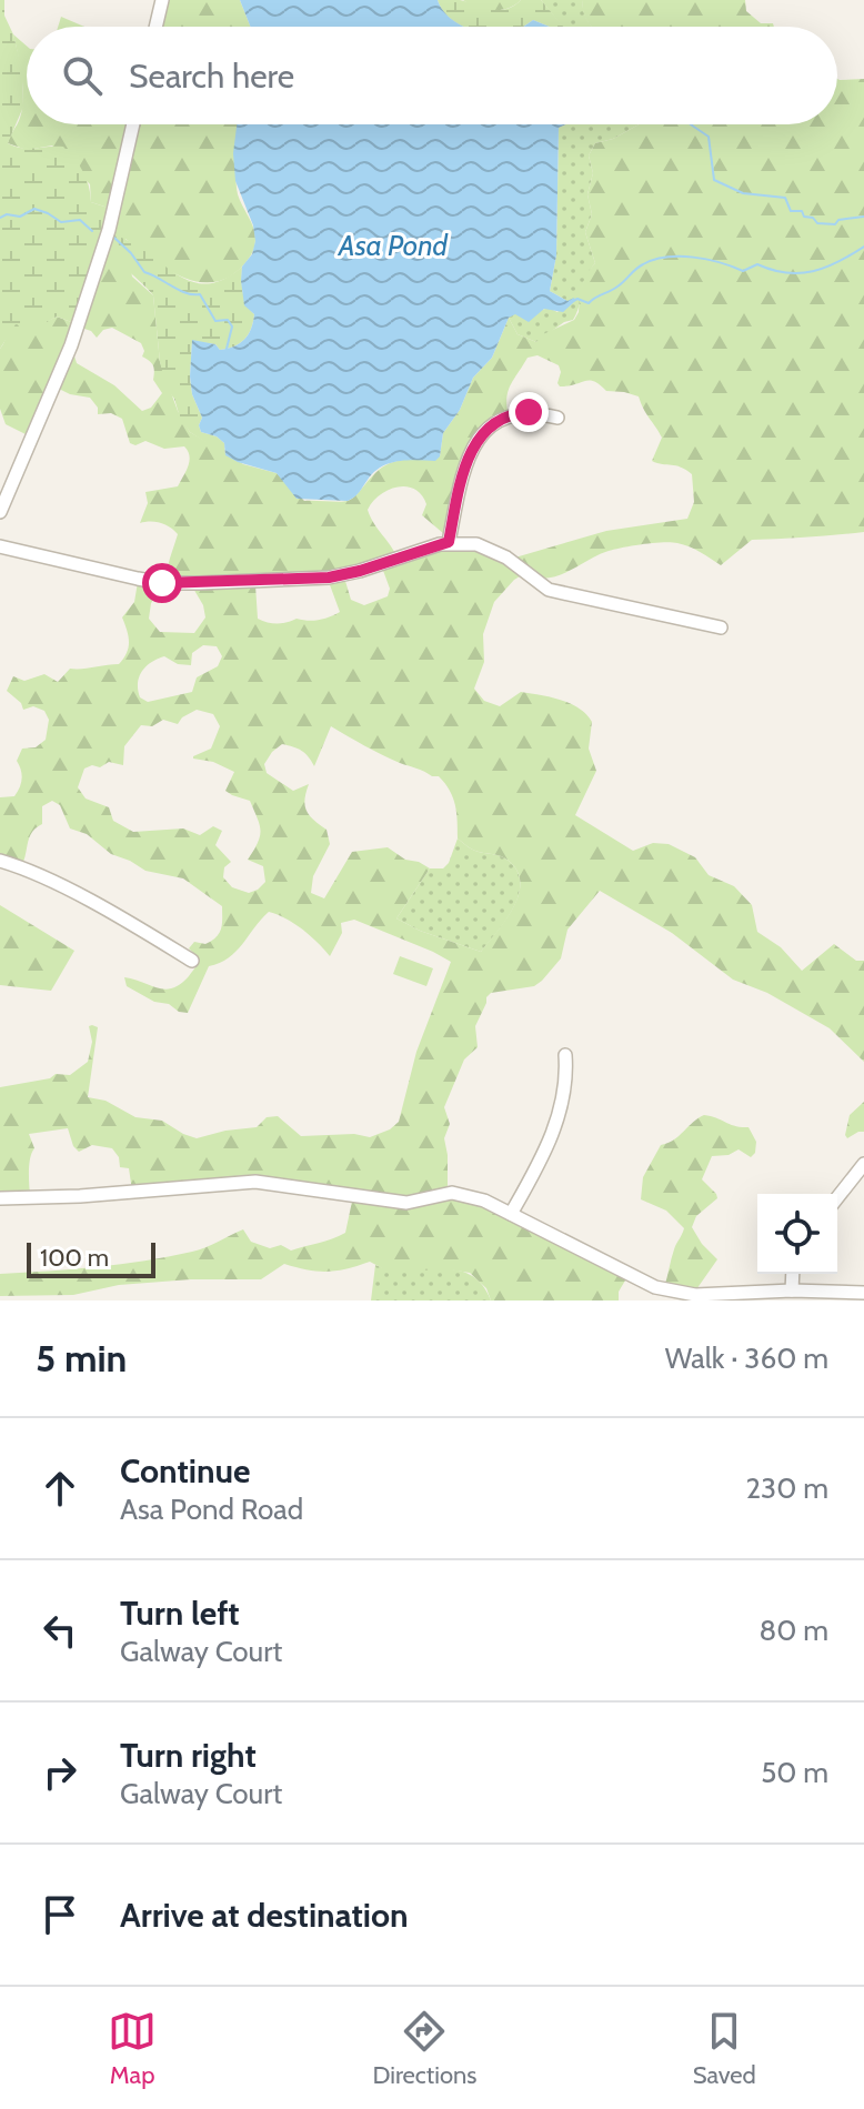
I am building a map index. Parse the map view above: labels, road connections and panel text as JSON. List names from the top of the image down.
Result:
{
  "water": ["Asa Pond"],
  "scale_bar": "100 m",
  "page": {
    "search": "Search here",
    "scale": "100 m",
    "heading": ["5 min", "Walk · 360 m"],
    "list": [
      ["Continue", "Asa Pond Road", "230 m"],
      ["Turn left", "Galway Court", "80 m"],
      ["Turn right", "Galway Court", "50 m"],
      "Arrive at destination"
    ],
    "nav": ["Map", "Directions", "Saved"]
  }
}
